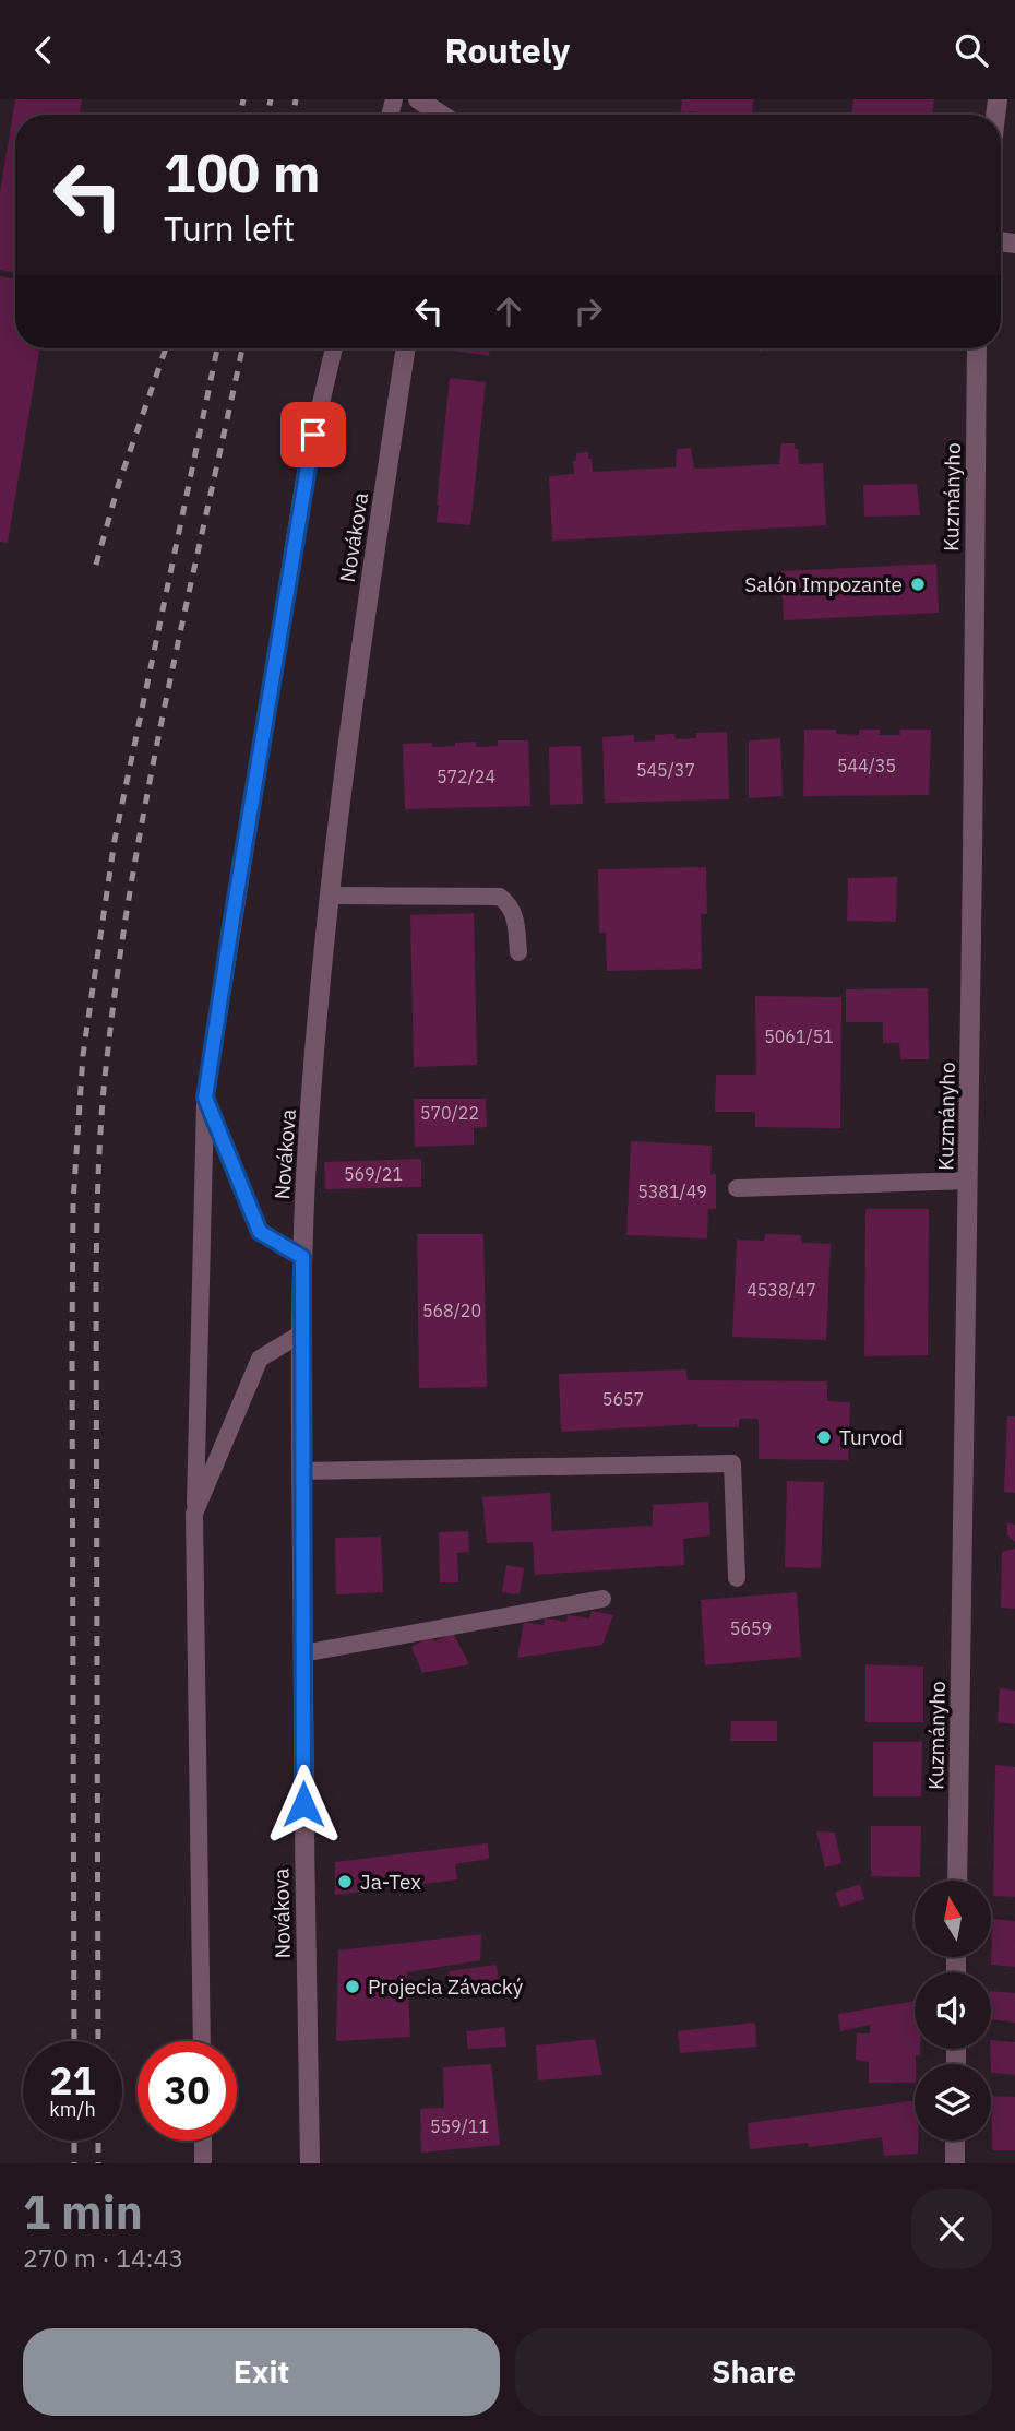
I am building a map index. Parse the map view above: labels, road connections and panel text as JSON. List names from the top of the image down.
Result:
{
  "streets": {
    "street": ["Kuzmányho", "Novákova"]
  },
  "places": [
    "Salón Impozante",
    "Turvod",
    "Ja-Tex",
    "Projecia Závacký"
  ],
  "house_numbers": [
    "544/35",
    "545/37",
    "572/24",
    "5061/51",
    "570/22",
    "569/21",
    "5381/49",
    "4538/47",
    "568/20",
    "5657",
    "5659",
    "559/11"
  ],
  "north": "top",
  "page": {
    "header": "Routely",
    "turn": ["100 m", "Turn left"],
    "speed": "21 km/h",
    "limit": "30",
    "heading": ["1 min", "270 m · 14:43"],
    "buttons": ["Exit", "Share"]
  }
}
